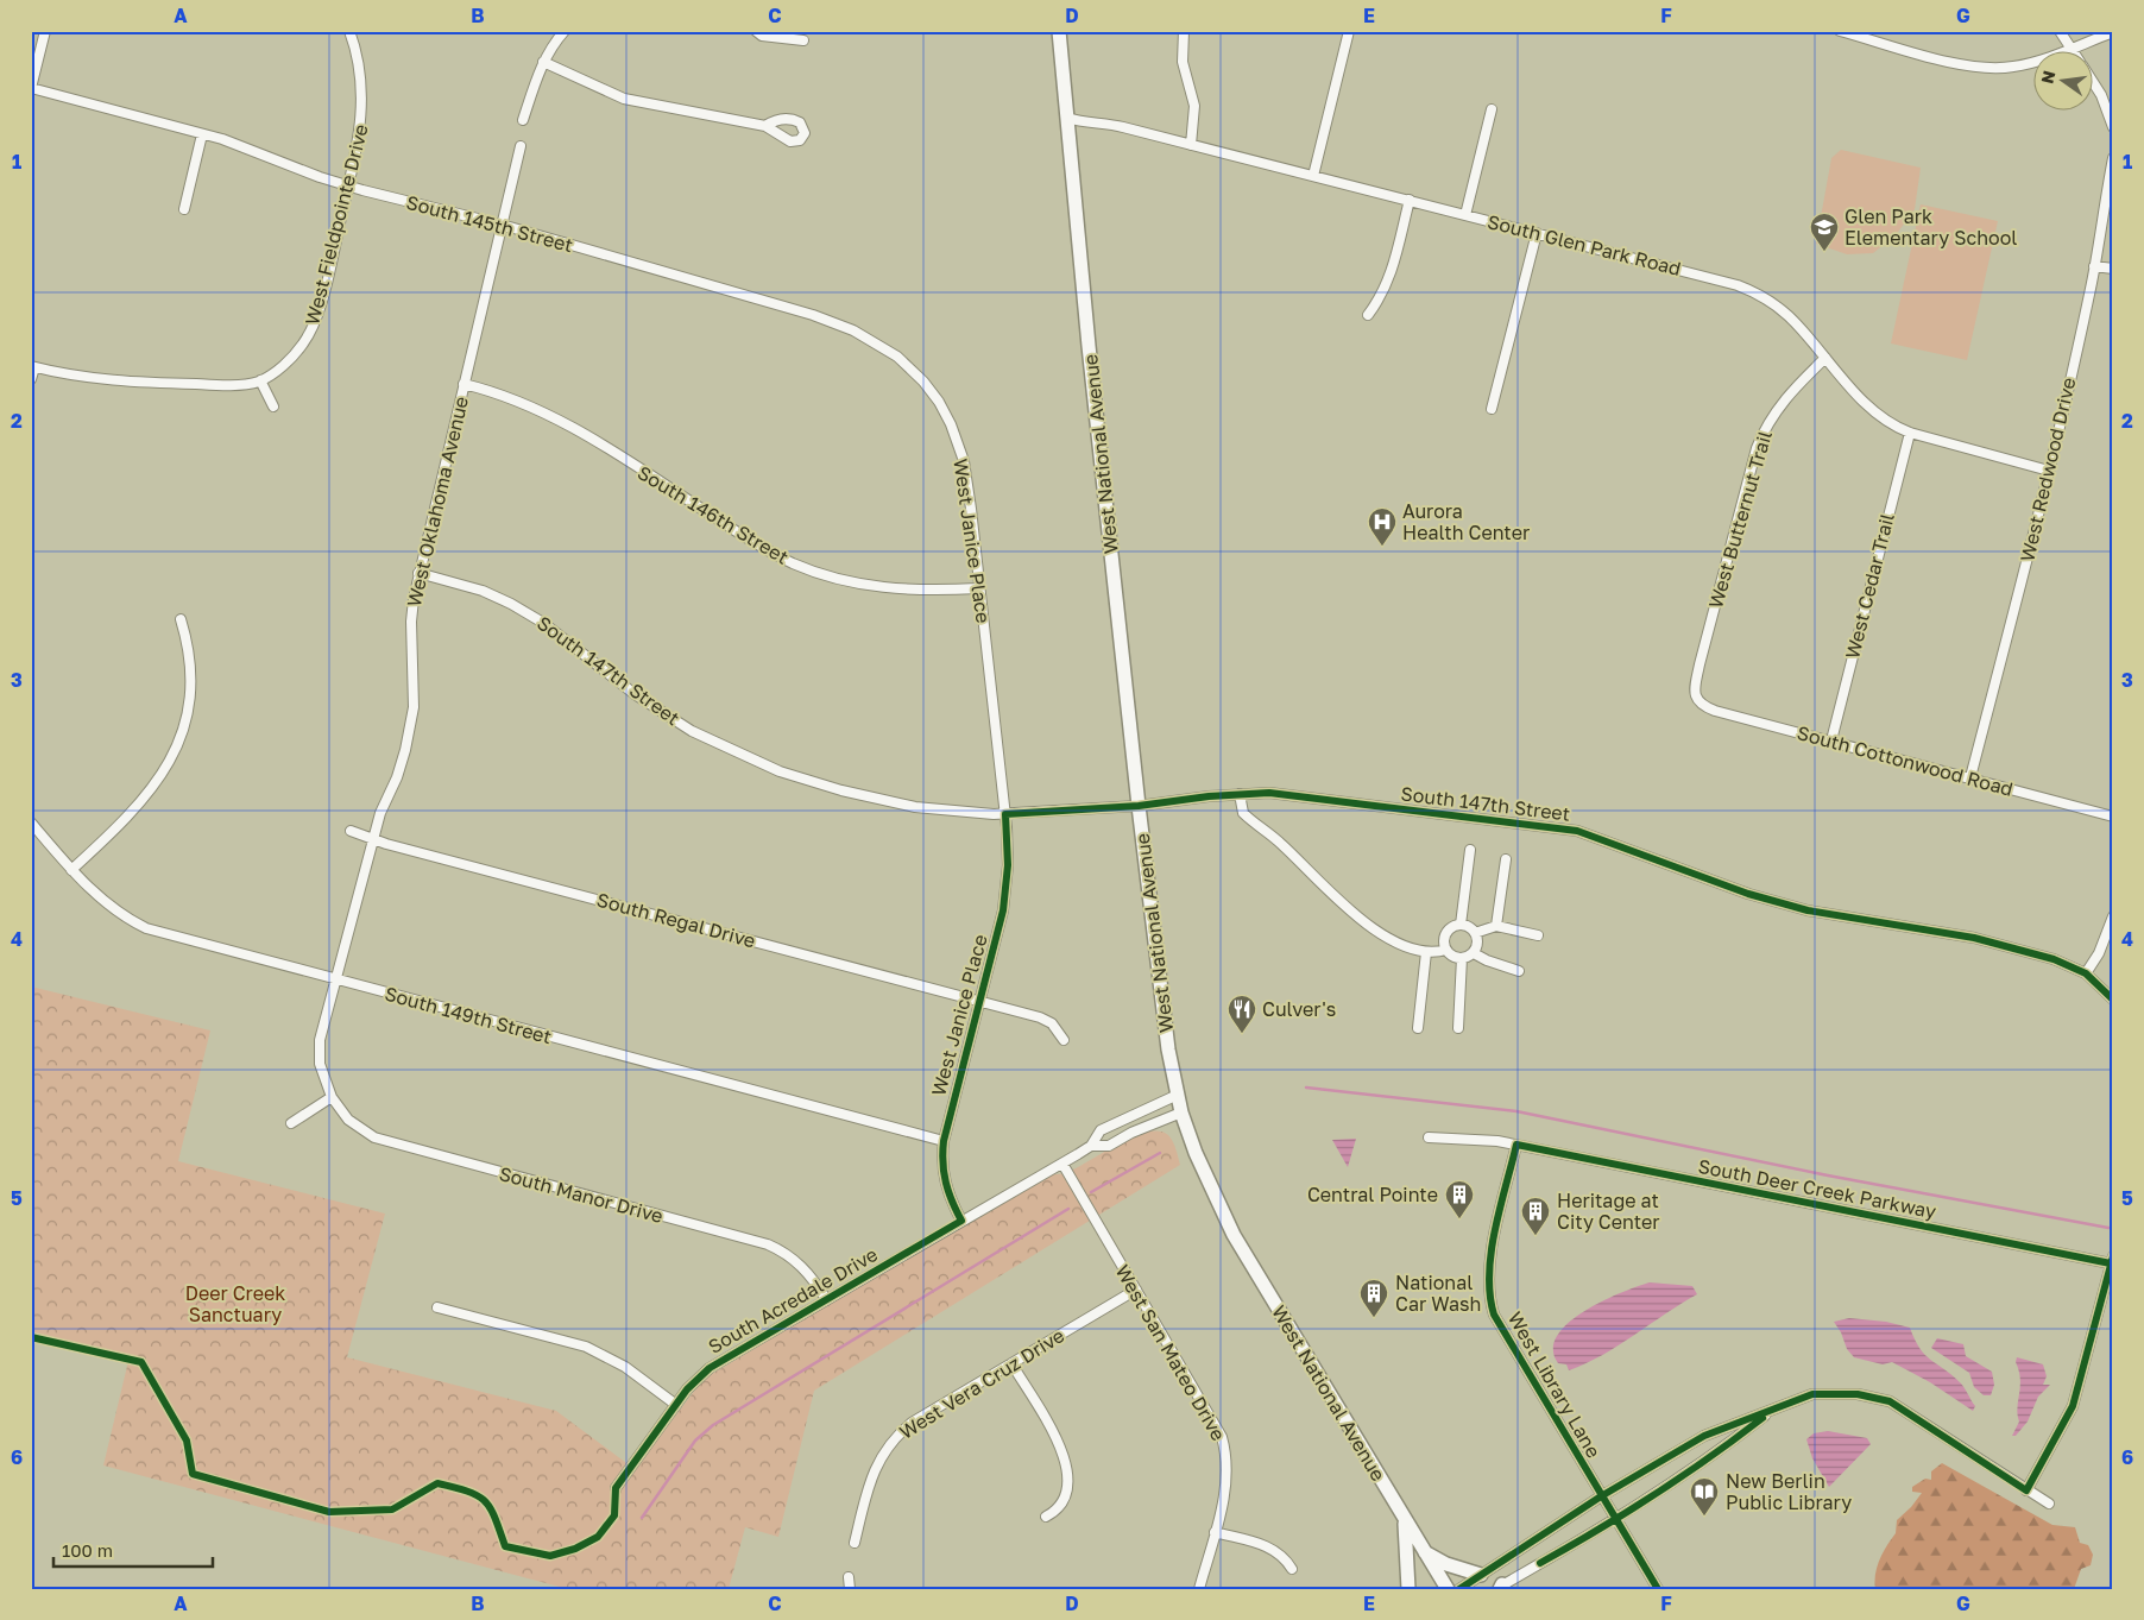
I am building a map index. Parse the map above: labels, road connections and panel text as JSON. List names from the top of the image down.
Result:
{
  "streets": {
    "main road": ["West National Avenue"],
    "street": [
      "South 145th Street",
      "West Fieldpointe Drive",
      "South Glen Park Road",
      "West Redwood Drive",
      "West Oklahoma Avenue",
      "South 146th Street",
      "West Butternut Trail",
      "West Janice Place",
      "West Cedar Trail",
      "South 147th Street",
      "South Cottonwood Road",
      "South Regal Drive",
      "South 149th Street",
      "South Deer Creek Parkway",
      "South Manor Drive",
      "South Acredale Drive",
      "West San Mateo Drive",
      "West Vera Cruz Drive",
      "West Library Lane"
    ]
  },
  "crossings": [
    ["South 145th Street", "West Fieldpointe Drive"],
    ["South 145th Street", "West Oklahoma Avenue"],
    ["South 145th Street", "West Janice Place"],
    ["South Glen Park Road", "West National Avenue"],
    ["South Glen Park Road", "West Redwood Drive"],
    ["South Glen Park Road", "West Butternut Trail"],
    ["South Glen Park Road", "West Cedar Trail"],
    ["West National Avenue", "South 147th Street"],
    ["West National Avenue", "South Acredale Drive"],
    ["West Redwood Drive", "South Cottonwood Road"],
    ["West Oklahoma Avenue", "South 146th Street"],
    ["West Oklahoma Avenue", "South 147th Street"],
    ["West Oklahoma Avenue", "South Regal Drive"],
    ["West Oklahoma Avenue", "South 149th Street"],
    ["West Oklahoma Avenue", "South Manor Drive"],
    ["South 146th Street", "West Janice Place"],
    ["West Butternut Trail", "South Cottonwood Road"],
    ["West Janice Place", "South 147th Street"],
    ["West Janice Place", "South Regal Drive"],
    ["West Janice Place", "South 149th Street"],
    ["West Janice Place", "South Acredale Drive"],
    ["West Cedar Trail", "South Cottonwood Road"],
    ["South Deer Creek Parkway", "West Library Lane"],
    ["South Manor Drive", "South Acredale Drive"],
    ["South Acredale Drive", "West San Mateo Drive"],
    ["West San Mateo Drive", "West Vera Cruz Drive"]
  ],
  "parks": ["Deer Creek Sanctuary"],
  "places": {
    "school or university": ["Glen Park Elementary School"],
    "hospital": ["Aurora Health Center"],
    "restaurant": ["Culver's"],
    "building": ["Central Pointe", "Heritage at City Center", "National Car Wash"],
    "library": ["New Berlin Public Library"]
  },
  "scale_bar": "100 m",
  "north": "left",
  "grid": {
    "columns": [
      "A",
      "B",
      "C",
      "D",
      "E",
      "F",
      "G"
    ],
    "rows": [
      "1",
      "2",
      "3",
      "4",
      "5",
      "6"
    ]
  }
}
